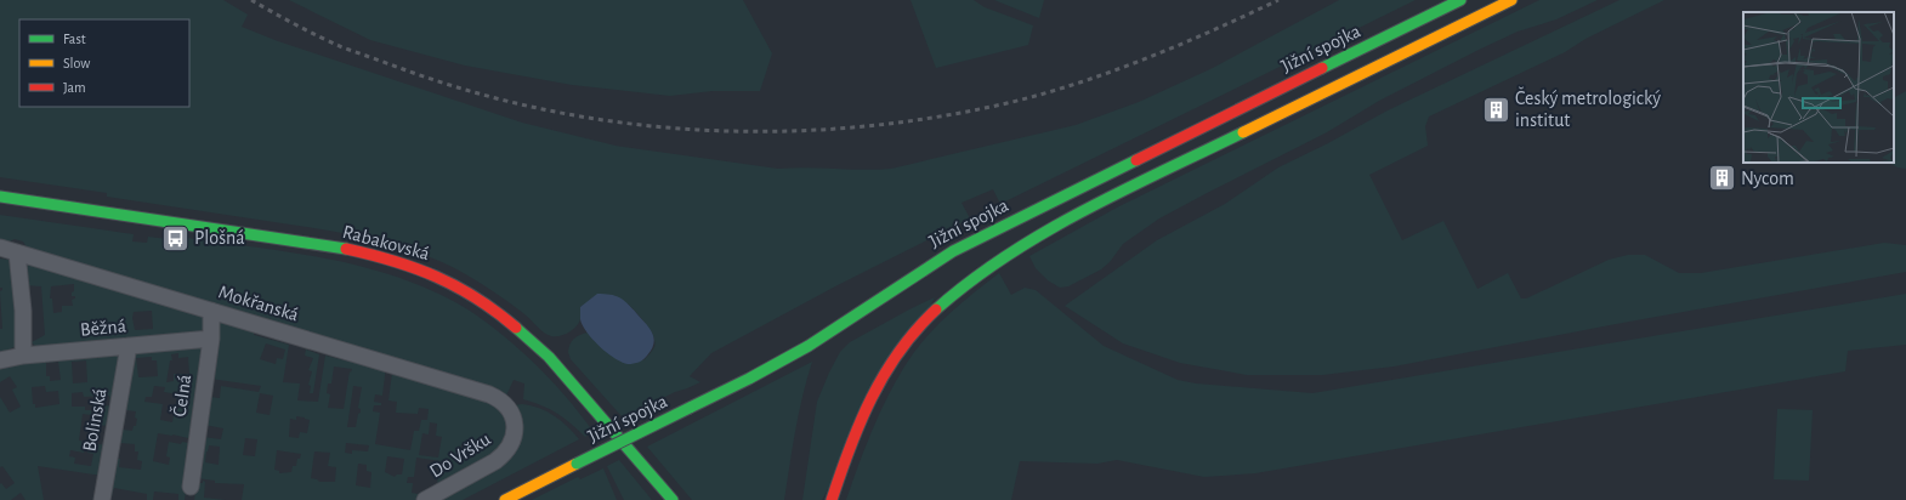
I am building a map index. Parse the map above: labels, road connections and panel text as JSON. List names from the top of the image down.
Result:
{
  "streets": {
    "main road": ["Jižní spojka", "Rabakovská"],
    "street": [
      "Mokřanská",
      "Běžná",
      "Čelná",
      "Bolinská",
      "Do Vršku"
    ]
  },
  "crossings": [
    ["Mokřanská", "Čelná"],
    ["Mokřanská", "Do Vršku"],
    ["Běžná", "Čelná"],
    ["Běžná", "Bolinská"]
  ],
  "places": {
    "building": ["Český metrologický institut", "Nycom"],
    "bus stop": ["Plošná"]
  },
  "legend": ["Fast", "Slow", "Jam"]
}
